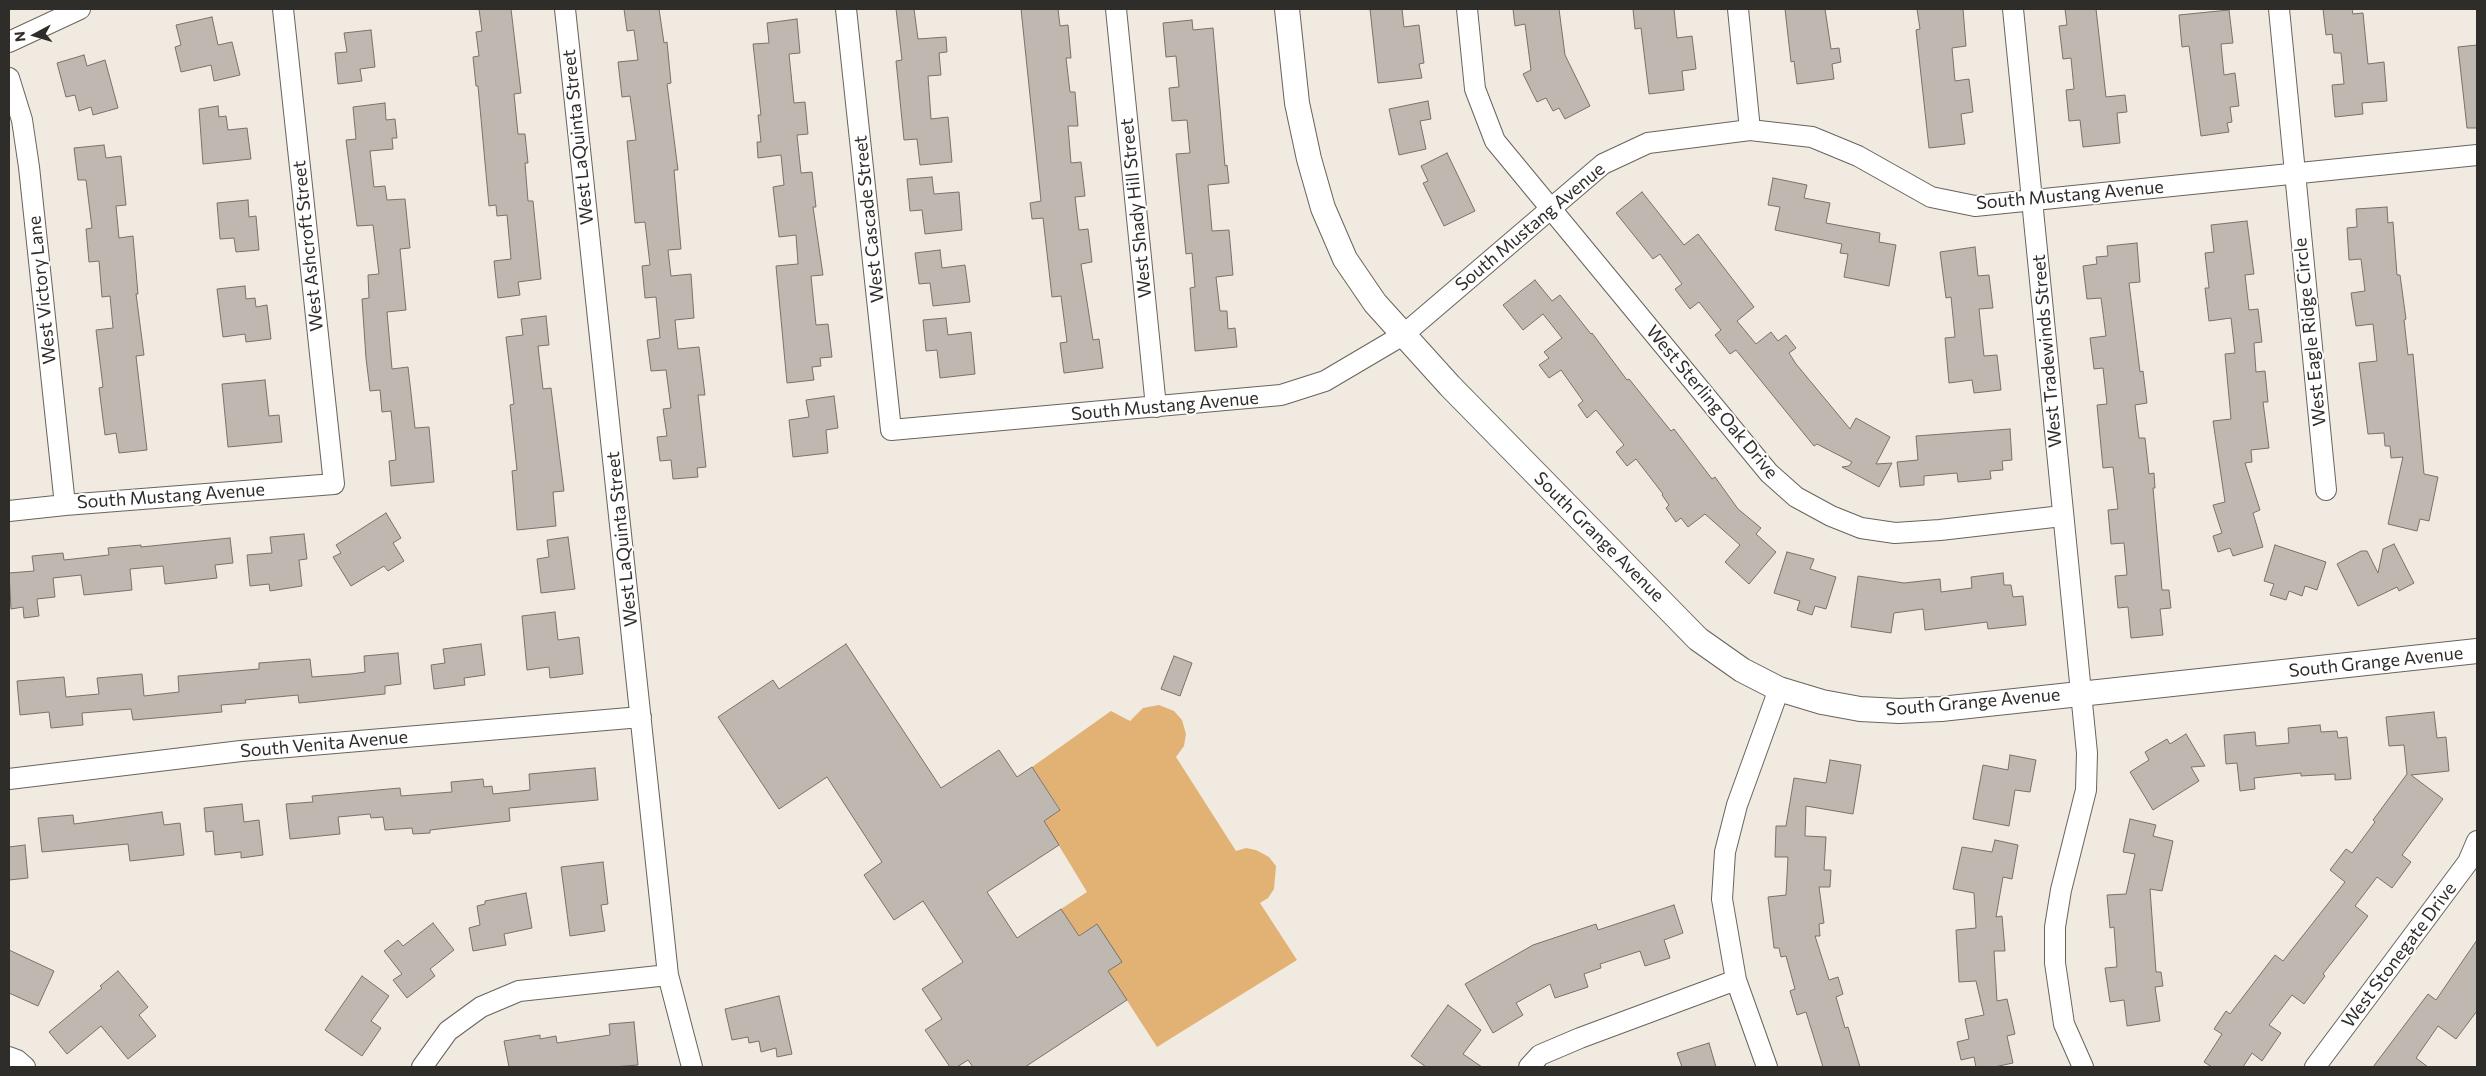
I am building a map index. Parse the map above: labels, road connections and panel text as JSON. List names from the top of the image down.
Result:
{
  "streets": {
    "street": [
      "West LaQuinta Street",
      "South Mustang Avenue",
      "West Shady Hill Street",
      "West Cascade Street",
      "West Ashcroft Street",
      "West Victory Lane",
      "West Eagle Ridge Circle",
      "West Tradewinds Street",
      "West Sterling Oak Drive",
      "South Grange Avenue",
      "South Venita Avenue",
      "West Stonegate Drive"
    ]
  },
  "crossings": [
    ["West LaQuinta Street", "South Venita Avenue"],
    ["South Mustang Avenue", "West Shady Hill Street"],
    ["South Mustang Avenue", "West Cascade Street"],
    ["South Mustang Avenue", "West Ashcroft Street"],
    ["South Mustang Avenue", "West Victory Lane"],
    ["South Mustang Avenue", "West Eagle Ridge Circle"],
    ["South Mustang Avenue", "West Tradewinds Street"],
    ["South Mustang Avenue", "West Sterling Oak Drive"],
    ["South Mustang Avenue", "South Grange Avenue"],
    ["West Tradewinds Street", "West Sterling Oak Drive"],
    ["West Tradewinds Street", "South Grange Avenue"]
  ],
  "north": "left"
}
